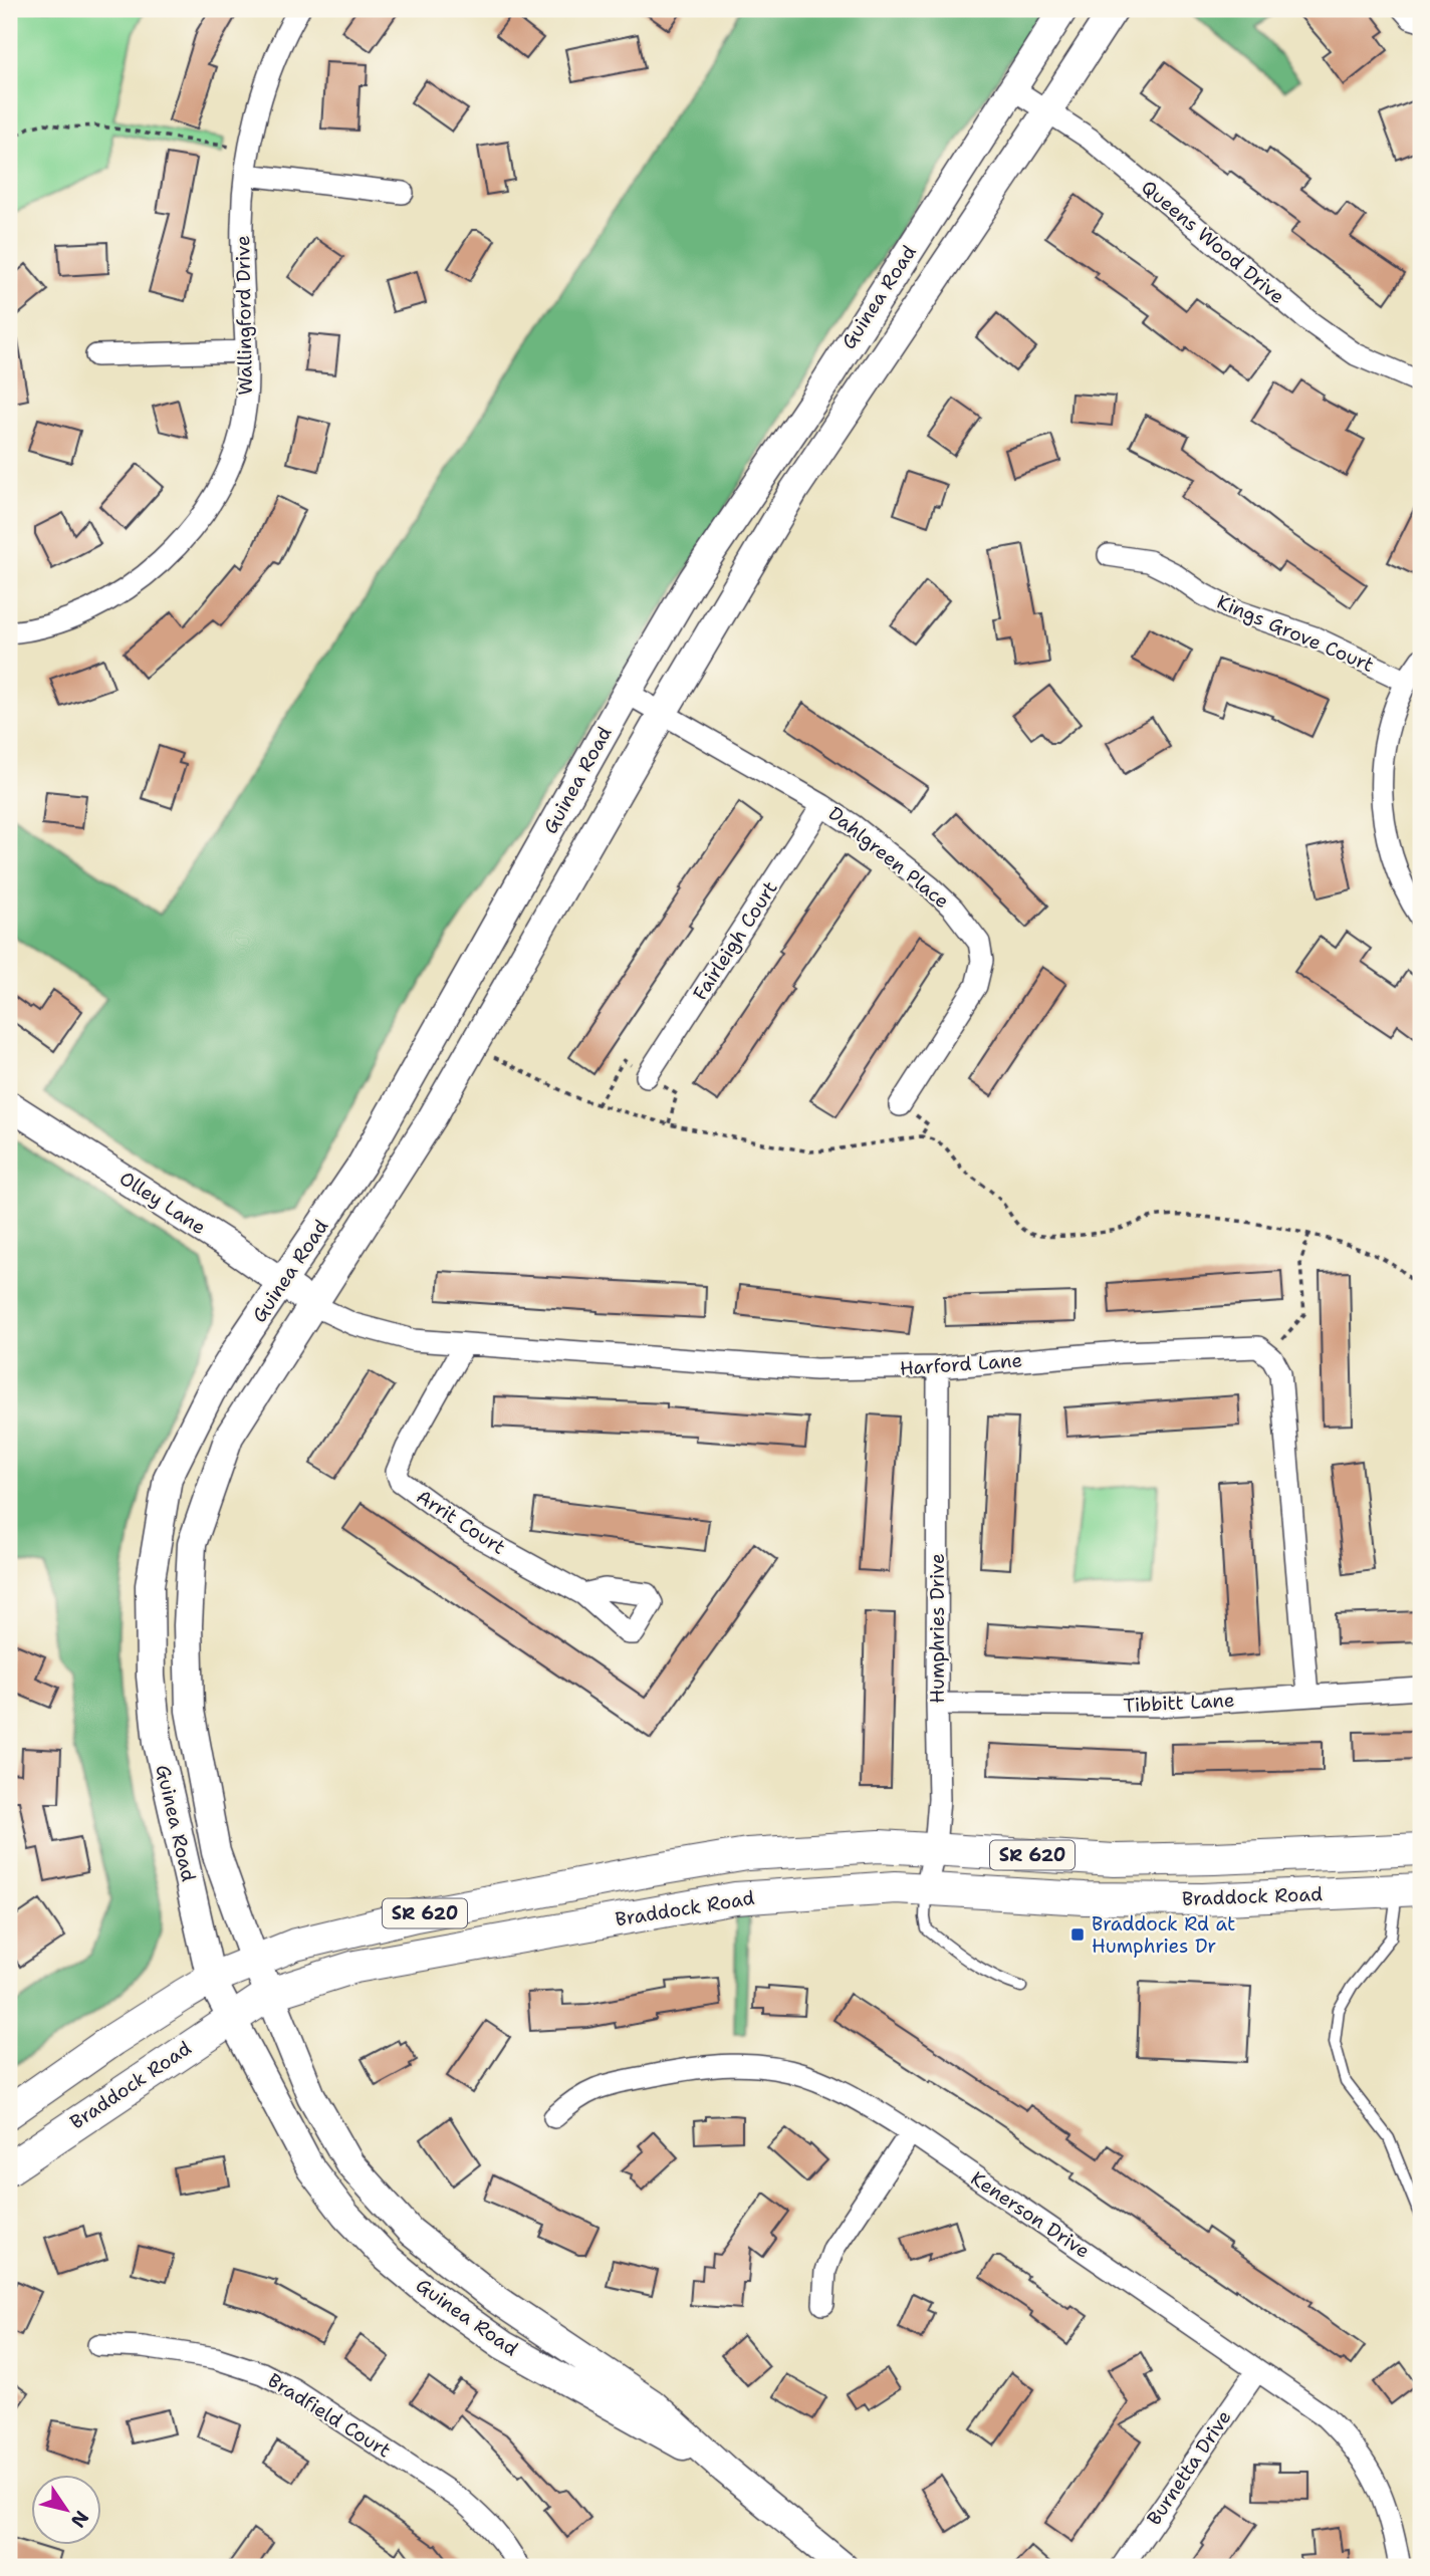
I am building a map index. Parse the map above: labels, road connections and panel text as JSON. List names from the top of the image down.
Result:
{
  "streets": {
    "main road": [
      "Guinea Road",
      "Olley Lane",
      "SR 620",
      "Braddock Road"
    ],
    "street": [
      "Queens Wood Drive",
      "Wallingford Drive",
      "Kings Grove Court",
      "Dahlgreen Place",
      "Fairleigh Court",
      "Harford Lane",
      "Arrit Court",
      "Humphries Drive",
      "Tibbitt Lane",
      "Kenerson Drive",
      "Bradfield Court",
      "Burnetta Drive"
    ]
  },
  "crossings": [
    ["Queens Wood Drive", "Guinea Road"],
    ["Guinea Road", "Dahlgreen Place"],
    ["Guinea Road", "Olley Lane"],
    ["Guinea Road", "Harford Lane"],
    ["Guinea Road", "Braddock Road"],
    ["Dahlgreen Place", "Fairleigh Court"],
    ["Olley Lane", "Harford Lane"],
    ["Harford Lane", "Arrit Court"],
    ["Harford Lane", "Humphries Drive"],
    ["Humphries Drive", "Tibbitt Lane"],
    ["Humphries Drive", "Braddock Road"],
    ["Kenerson Drive", "Burnetta Drive"]
  ],
  "places": {
    "transit": ["Braddock Rd at Humphries Dr"]
  },
  "north": "bottom right"
}
